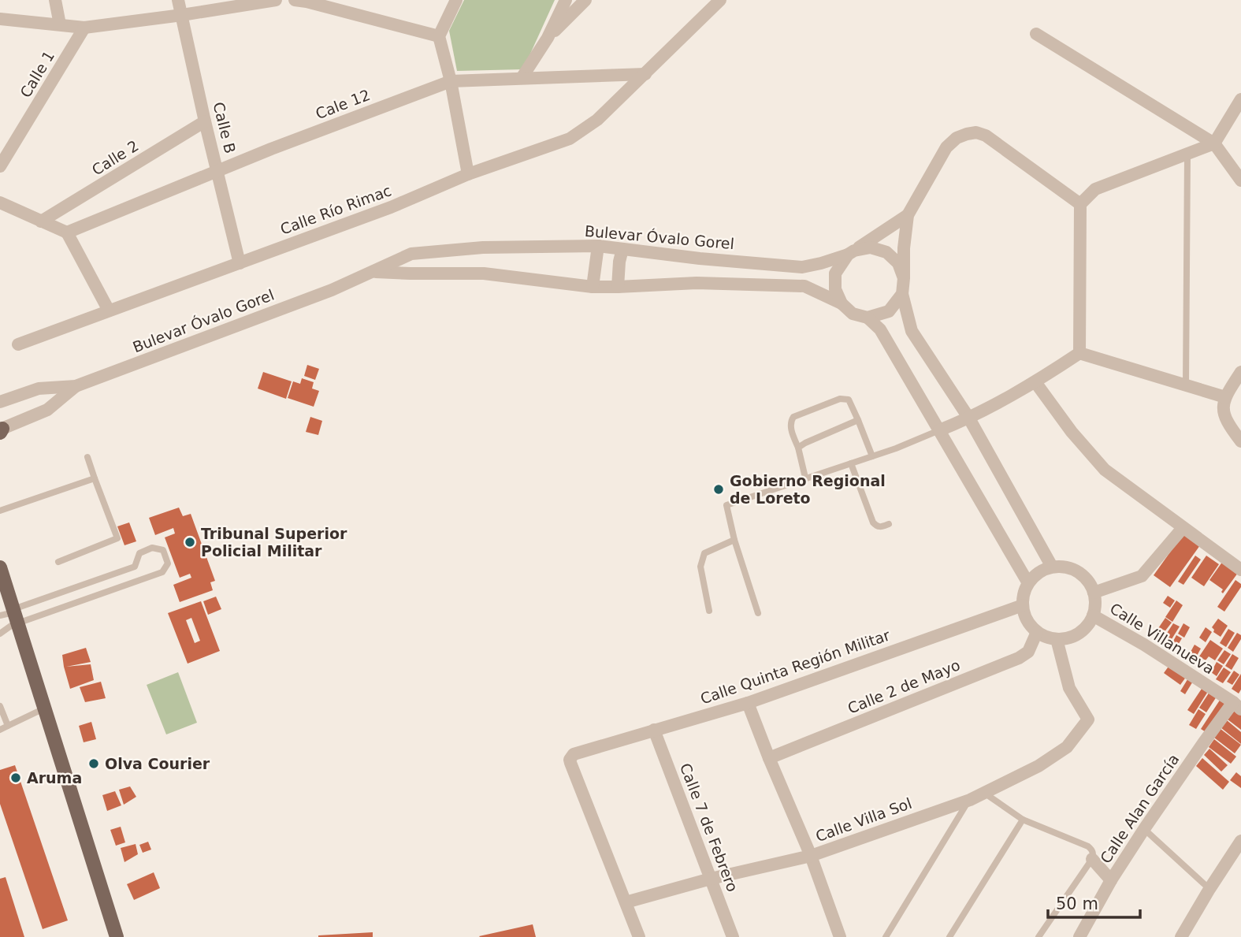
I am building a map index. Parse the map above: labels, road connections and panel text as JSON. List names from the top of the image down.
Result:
{
  "streets": {
    "street": [
      "Calle 1",
      "Cale 12",
      "Calle B",
      "Calle 2",
      "Calle Río Rimac",
      "Bulevar Óvalo Gorel",
      "Calle Villanueva",
      "Calle Quinta Región Militar",
      "Calle 2 de Mayo",
      "Calle Alan García",
      "Calle Villa Sol",
      "Calle 7 de Febrero"
    ]
  },
  "crossings": [
    ["Cale 12", "Calle B"],
    ["Cale 12", "Calle Río Rimac"],
    ["Calle B", "Calle 2"],
    ["Calle B", "Calle Río Rimac"],
    ["Bulevar Óvalo Gorel", "Calle Villanueva"],
    ["Bulevar Óvalo Gorel", "Calle Quinta Región Militar"],
    ["Bulevar Óvalo Gorel", "Calle 2 de Mayo"],
    ["Bulevar Óvalo Gorel", "Calle Villa Sol"],
    ["Calle Villanueva", "Calle Quinta Región Militar"],
    ["Calle Villanueva", "Calle 2 de Mayo"],
    ["Calle Villanueva", "Calle Alan García"],
    ["Calle Villanueva", "Calle Villa Sol"],
    ["Calle Quinta Región Militar", "Calle 2 de Mayo"],
    ["Calle Quinta Región Militar", "Calle Villa Sol"],
    ["Calle Quinta Región Militar", "Calle 7 de Febrero"],
    ["Calle 2 de Mayo", "Calle Villa Sol"],
    ["Calle Villa Sol", "Calle 7 de Febrero"]
  ],
  "places": [
    "Gobierno Regional de Loreto",
    "Tribunal Superior Policial Militar",
    "Olva Courier",
    "Aruma"
  ],
  "scale_bar": "50 m"
}
